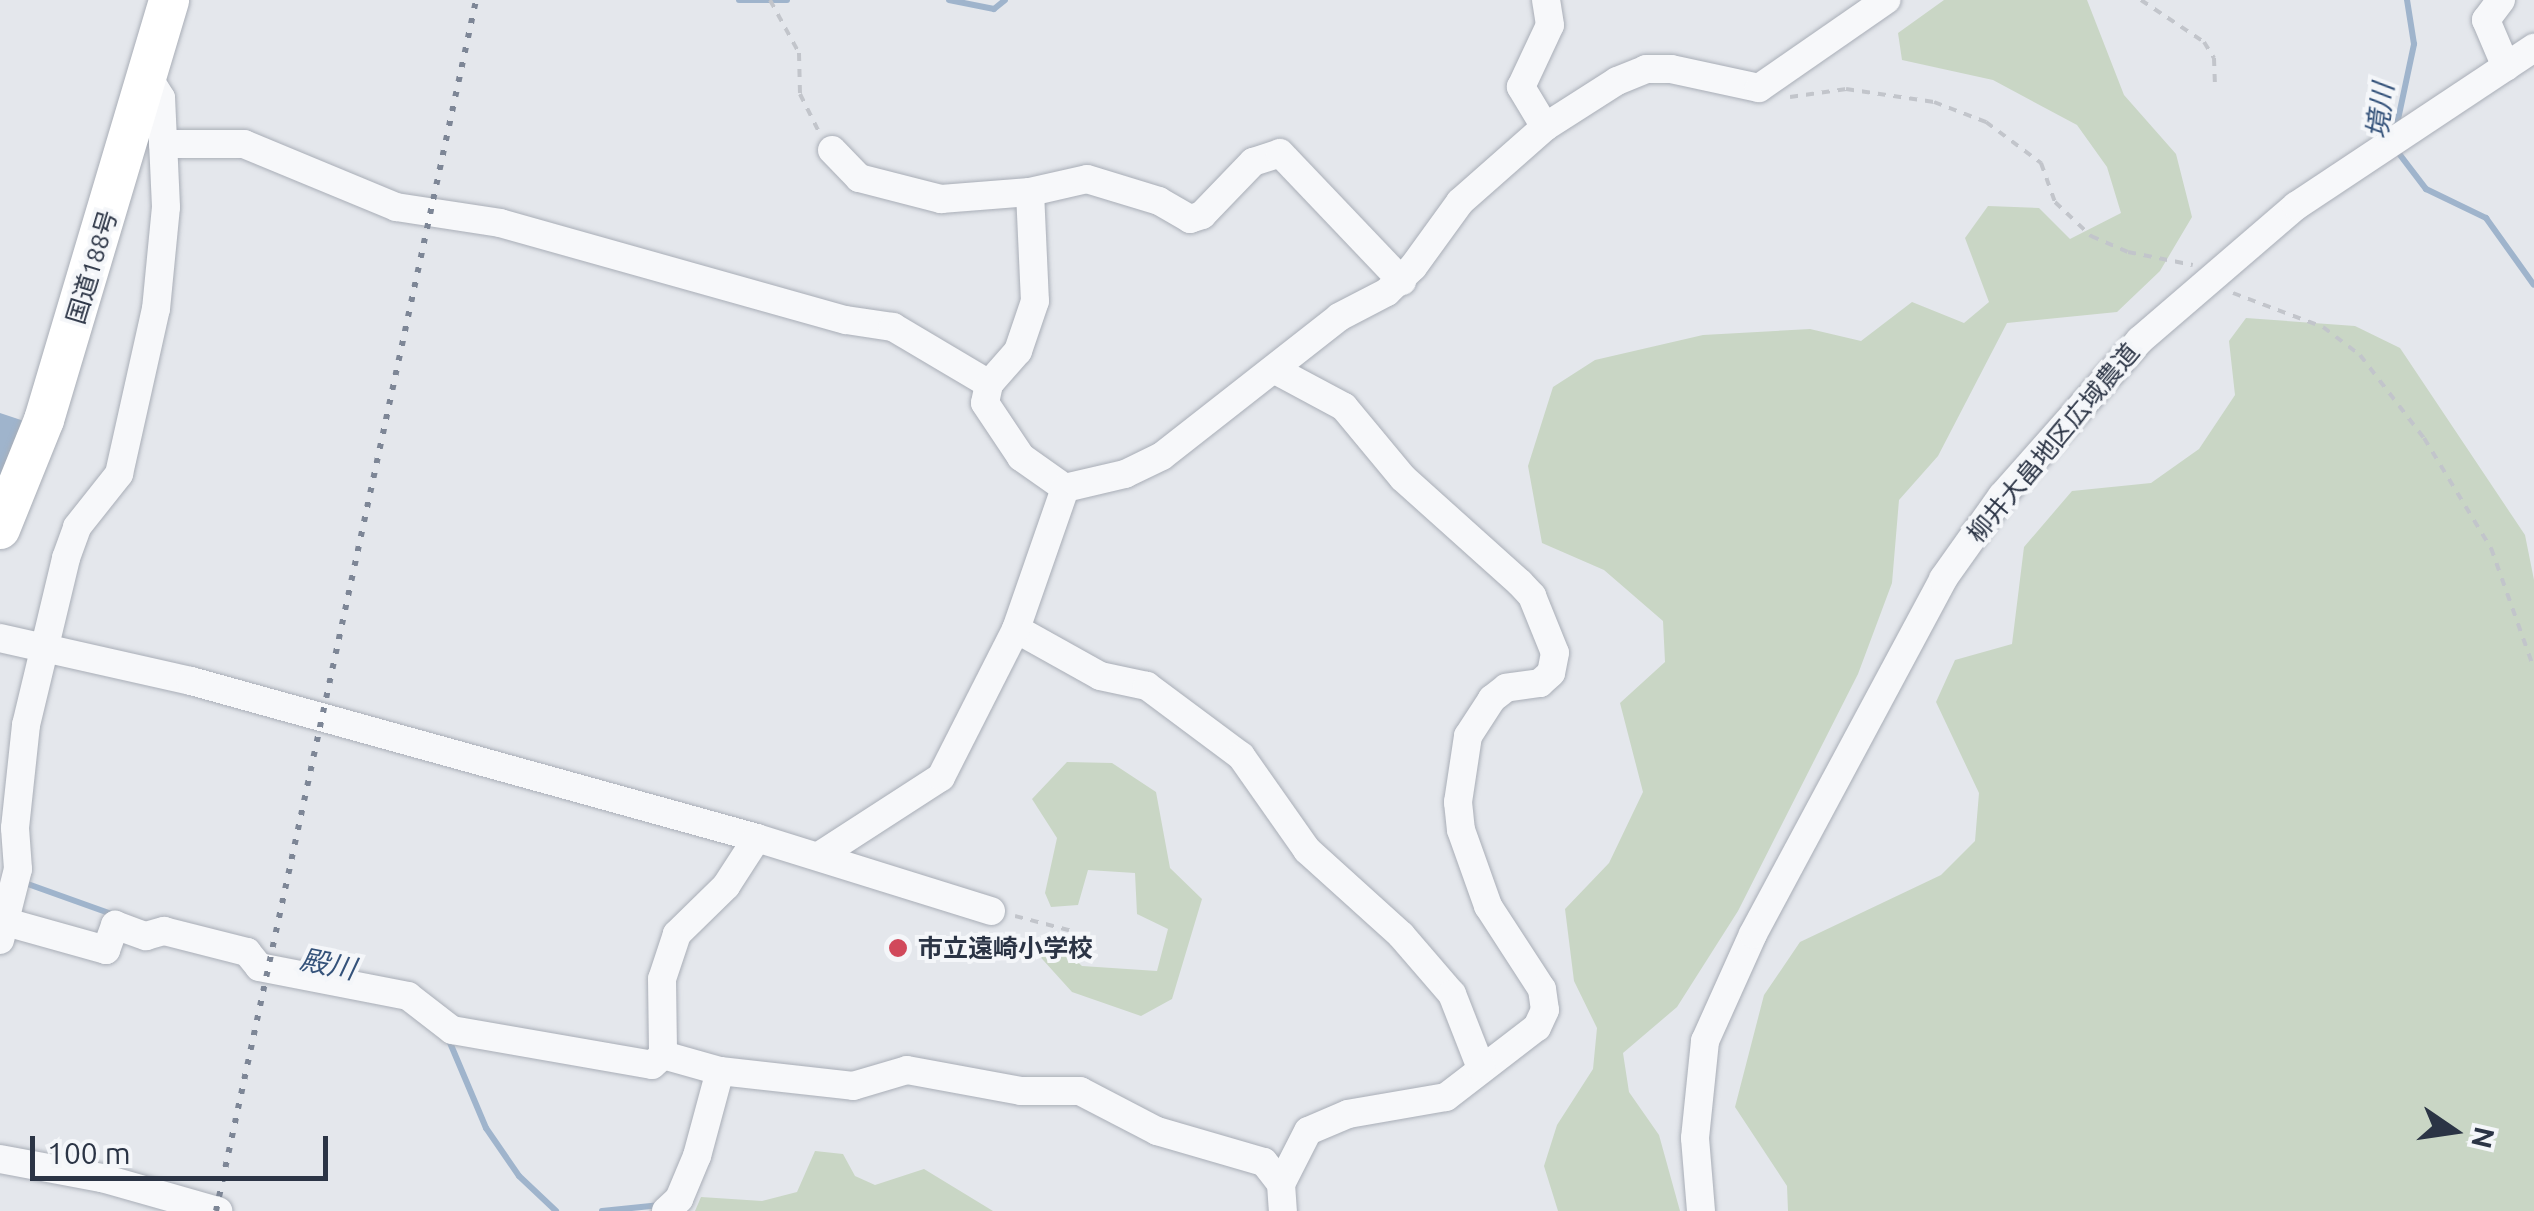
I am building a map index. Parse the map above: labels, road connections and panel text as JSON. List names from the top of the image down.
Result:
{
  "streets": {
    "highway": ["国道188号"],
    "street": ["柳井大畠地区広域農道"]
  },
  "water": ["境川", "殿川"],
  "places": ["市立遠崎小学校"],
  "scale_bar": "100 m",
  "north": "right"
}
